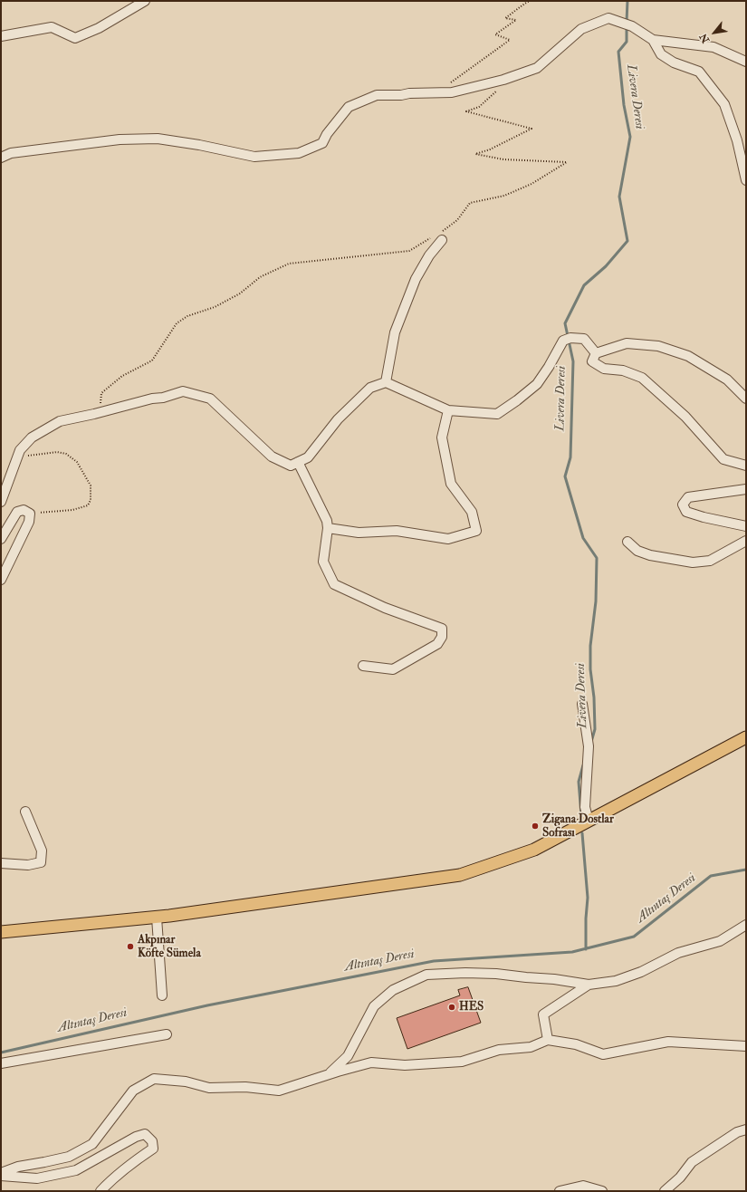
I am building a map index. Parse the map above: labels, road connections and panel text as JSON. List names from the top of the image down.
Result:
{
  "water": ["Livera Deresi", "Altıntaş Deresi"],
  "places": ["Zigana Dostlar Sofrası", "Akpınar Köfte Sümela", "HES"],
  "north": "bottom left"
}
